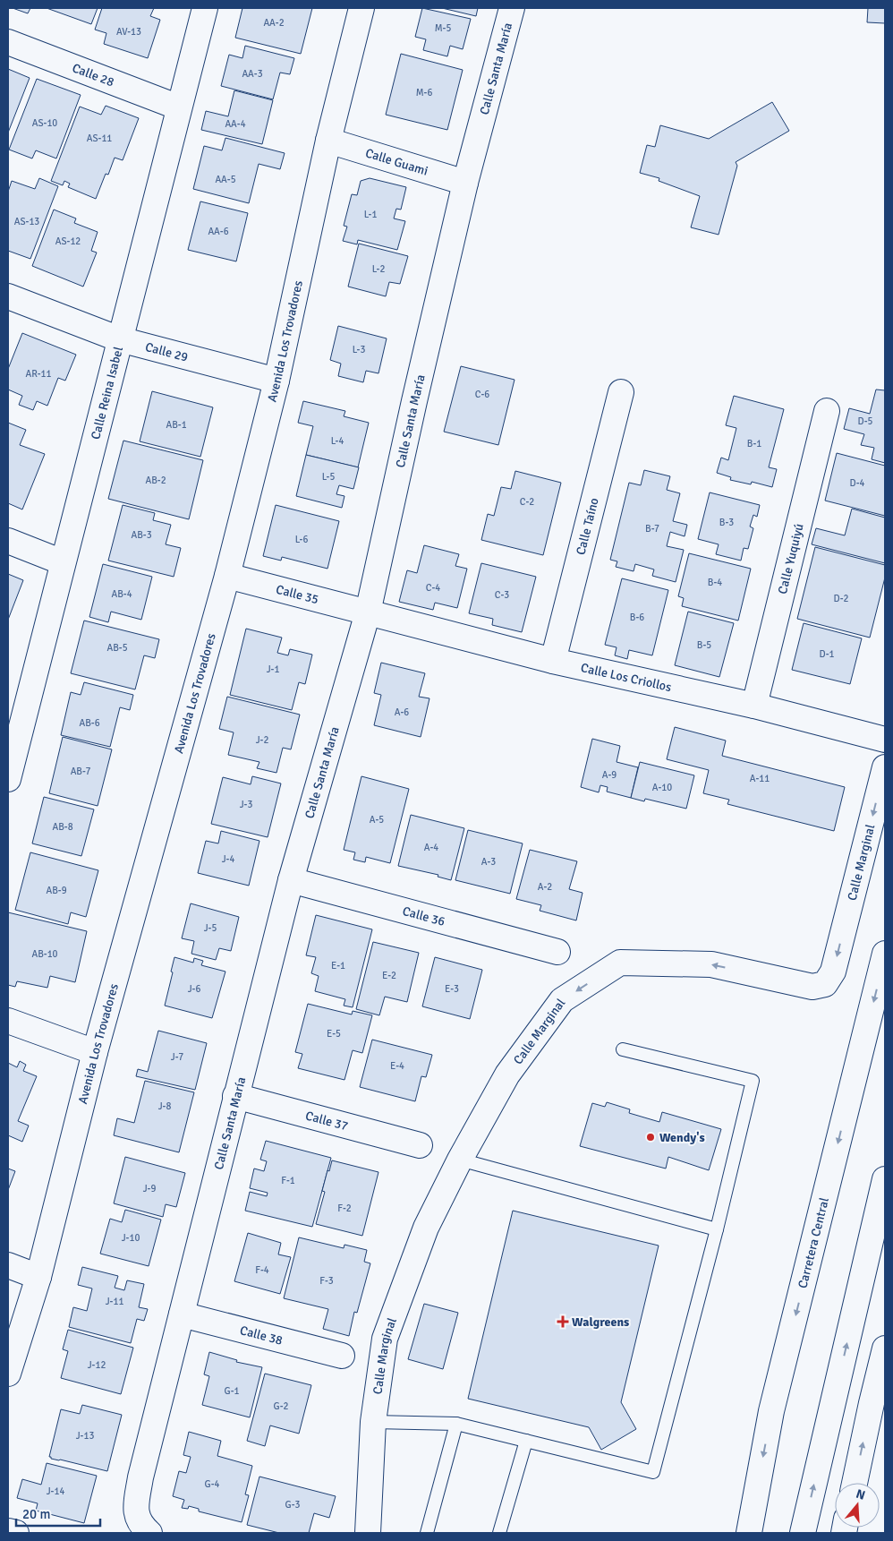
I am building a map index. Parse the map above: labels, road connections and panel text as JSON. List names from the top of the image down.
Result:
{
  "streets": {
    "street": [
      "Calle Santa María",
      "Calle 28",
      "Calle Guami",
      "Avenida Los Trovadores",
      "Calle 29",
      "Calle Reina Isabel",
      "Calle Taíno",
      "Calle Yuquiyú",
      "Calle 35",
      "Calle Los Criollos",
      "Calle Marginal",
      "Calle 36",
      "Calle 37",
      "Carretera Central",
      "Calle 38"
    ]
  },
  "crossings": [
    ["Calle Santa María", "Calle Guami"],
    ["Calle Santa María", "Calle 35"],
    ["Calle Santa María", "Calle Los Criollos"],
    ["Calle Santa María", "Calle 36"],
    ["Calle Santa María", "Calle 37"],
    ["Calle Santa María", "Calle 38"],
    ["Calle 28", "Calle Reina Isabel"],
    ["Calle Guami", "Avenida Los Trovadores"],
    ["Avenida Los Trovadores", "Calle 29"],
    ["Avenida Los Trovadores", "Calle 35"],
    ["Calle 29", "Calle Reina Isabel"],
    ["Calle Taíno", "Calle Los Criollos"],
    ["Calle Yuquiyú", "Calle Los Criollos"],
    ["Calle 35", "Calle Los Criollos"]
  ],
  "one_way": ["Calle Marginal"],
  "places": {
    "other": ["Wendy's"],
    "health": ["Walgreens"]
  },
  "house_numbers": [
    "AA-2",
    "M-5",
    "AV-13",
    "AA-3",
    "M-6",
    "AS-10",
    "AA-4",
    "AS-11",
    "AA-5",
    "L-1",
    "AS-13",
    "AA-6",
    "AS-12",
    "L-2",
    "L-3",
    "AR-11",
    "C-6",
    "D-5",
    "AB-1",
    "L-4",
    "B-1",
    "L-5",
    "AB-2",
    "D-4",
    "C-2",
    "B-3",
    "B-7",
    "AB-3",
    "L-6",
    "B-4",
    "C-4",
    "AB-4",
    "C-3",
    "D-2",
    "B-6",
    "B-5",
    "AB-5",
    "D-1",
    "J-1",
    "A-6",
    "AB-6",
    "J-2",
    "AB-7",
    "A-9",
    "A-11",
    "A-10",
    "J-3",
    "A-5",
    "AB-8",
    "A-4",
    "J-4",
    "A-3",
    "A-2",
    "AB-9",
    "J-5",
    "AB-10",
    "E-1",
    "E-2",
    "J-6",
    "E-3",
    "E-5",
    "J-7",
    "E-4",
    "J-8",
    "F-1",
    "J-9",
    "F-2",
    "J-10",
    "F-4",
    "F-3",
    "J-11",
    "J-12",
    "G-1",
    "G-2",
    "J-13",
    "G-4",
    "J-14",
    "G-3"
  ],
  "scale_bar": "20 m",
  "north": "top"
}
